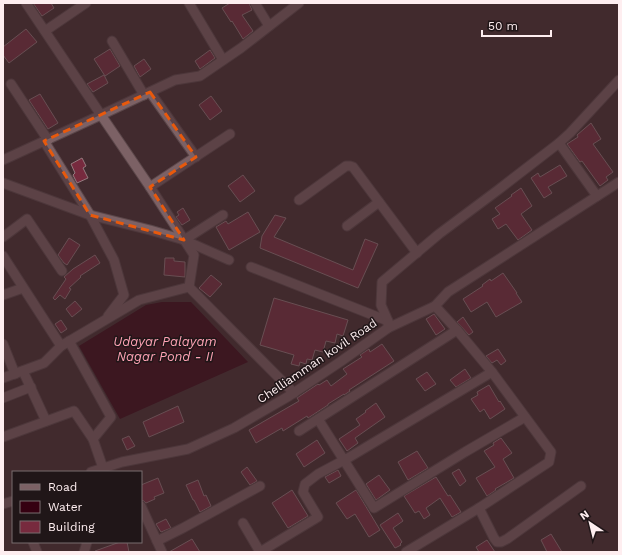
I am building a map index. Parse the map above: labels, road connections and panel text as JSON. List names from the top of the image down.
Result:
{
  "streets": {
    "street": ["Chelliamman kovil Road"]
  },
  "water": ["Udayar Palayam Nagar Pond - II"],
  "legend": ["Road", "Water", "Building"],
  "scale_bar": "50 m",
  "north": "top left"
}
